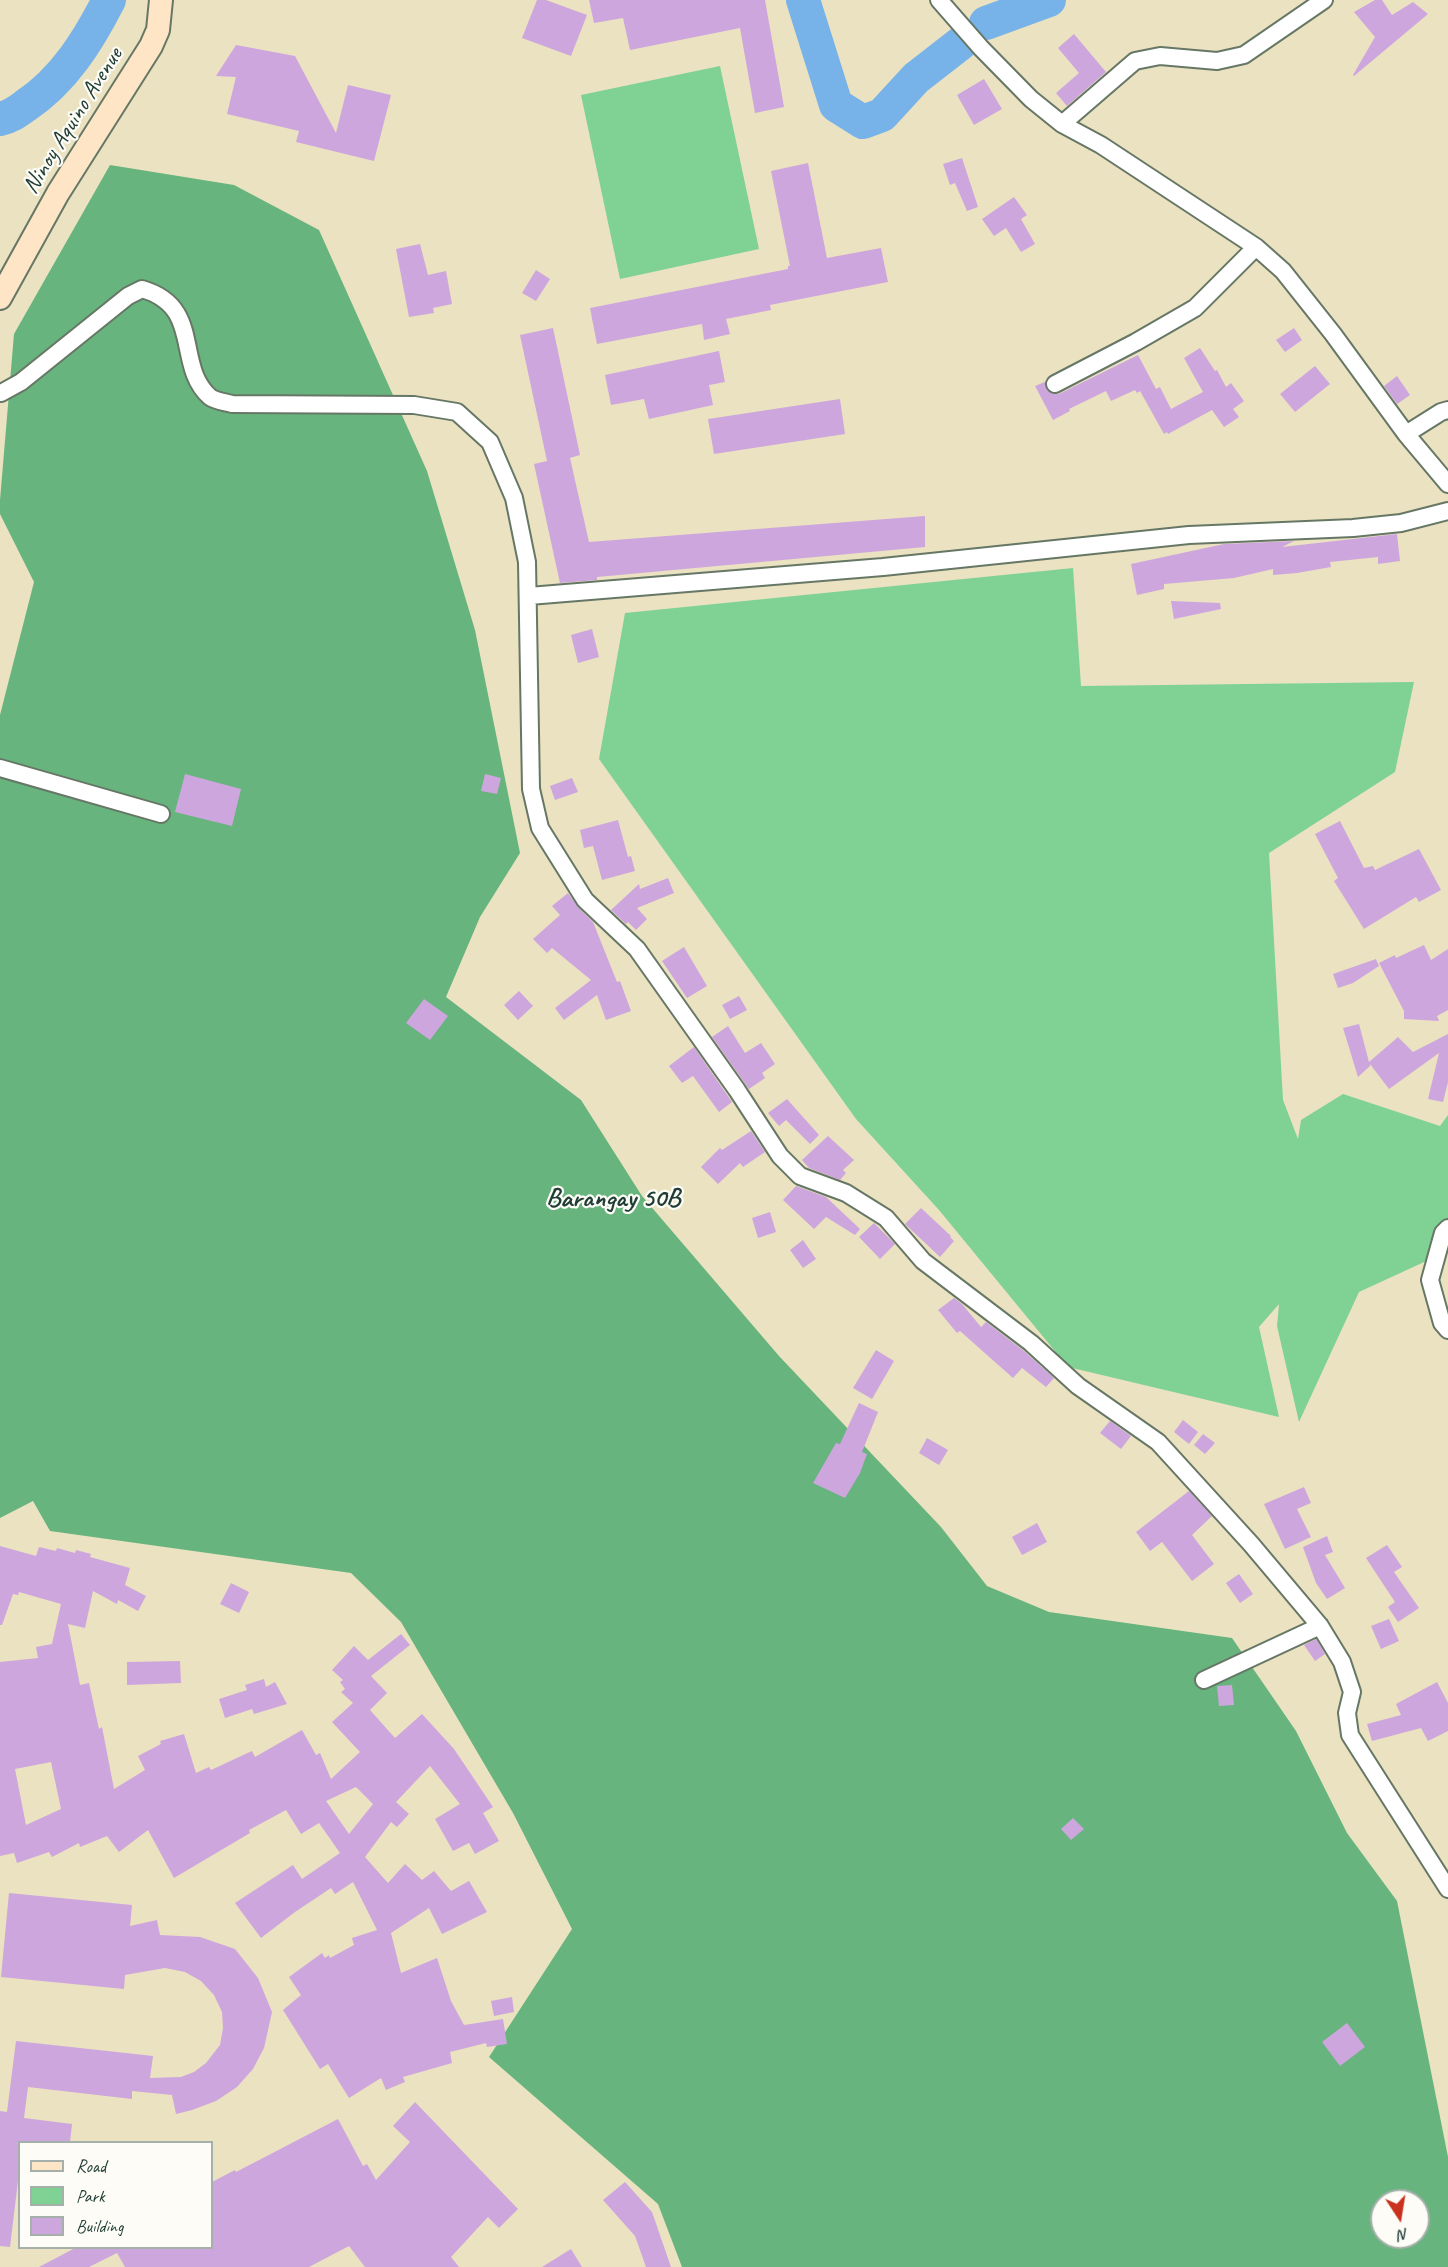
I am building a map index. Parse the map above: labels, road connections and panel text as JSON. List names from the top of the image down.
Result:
{
  "streets": {
    "main road": ["Ninoy Aquino Avenue"]
  },
  "districts": ["Barangay 50B"],
  "legend": ["Road", "Park", "Building"],
  "north": "bottom"
}
